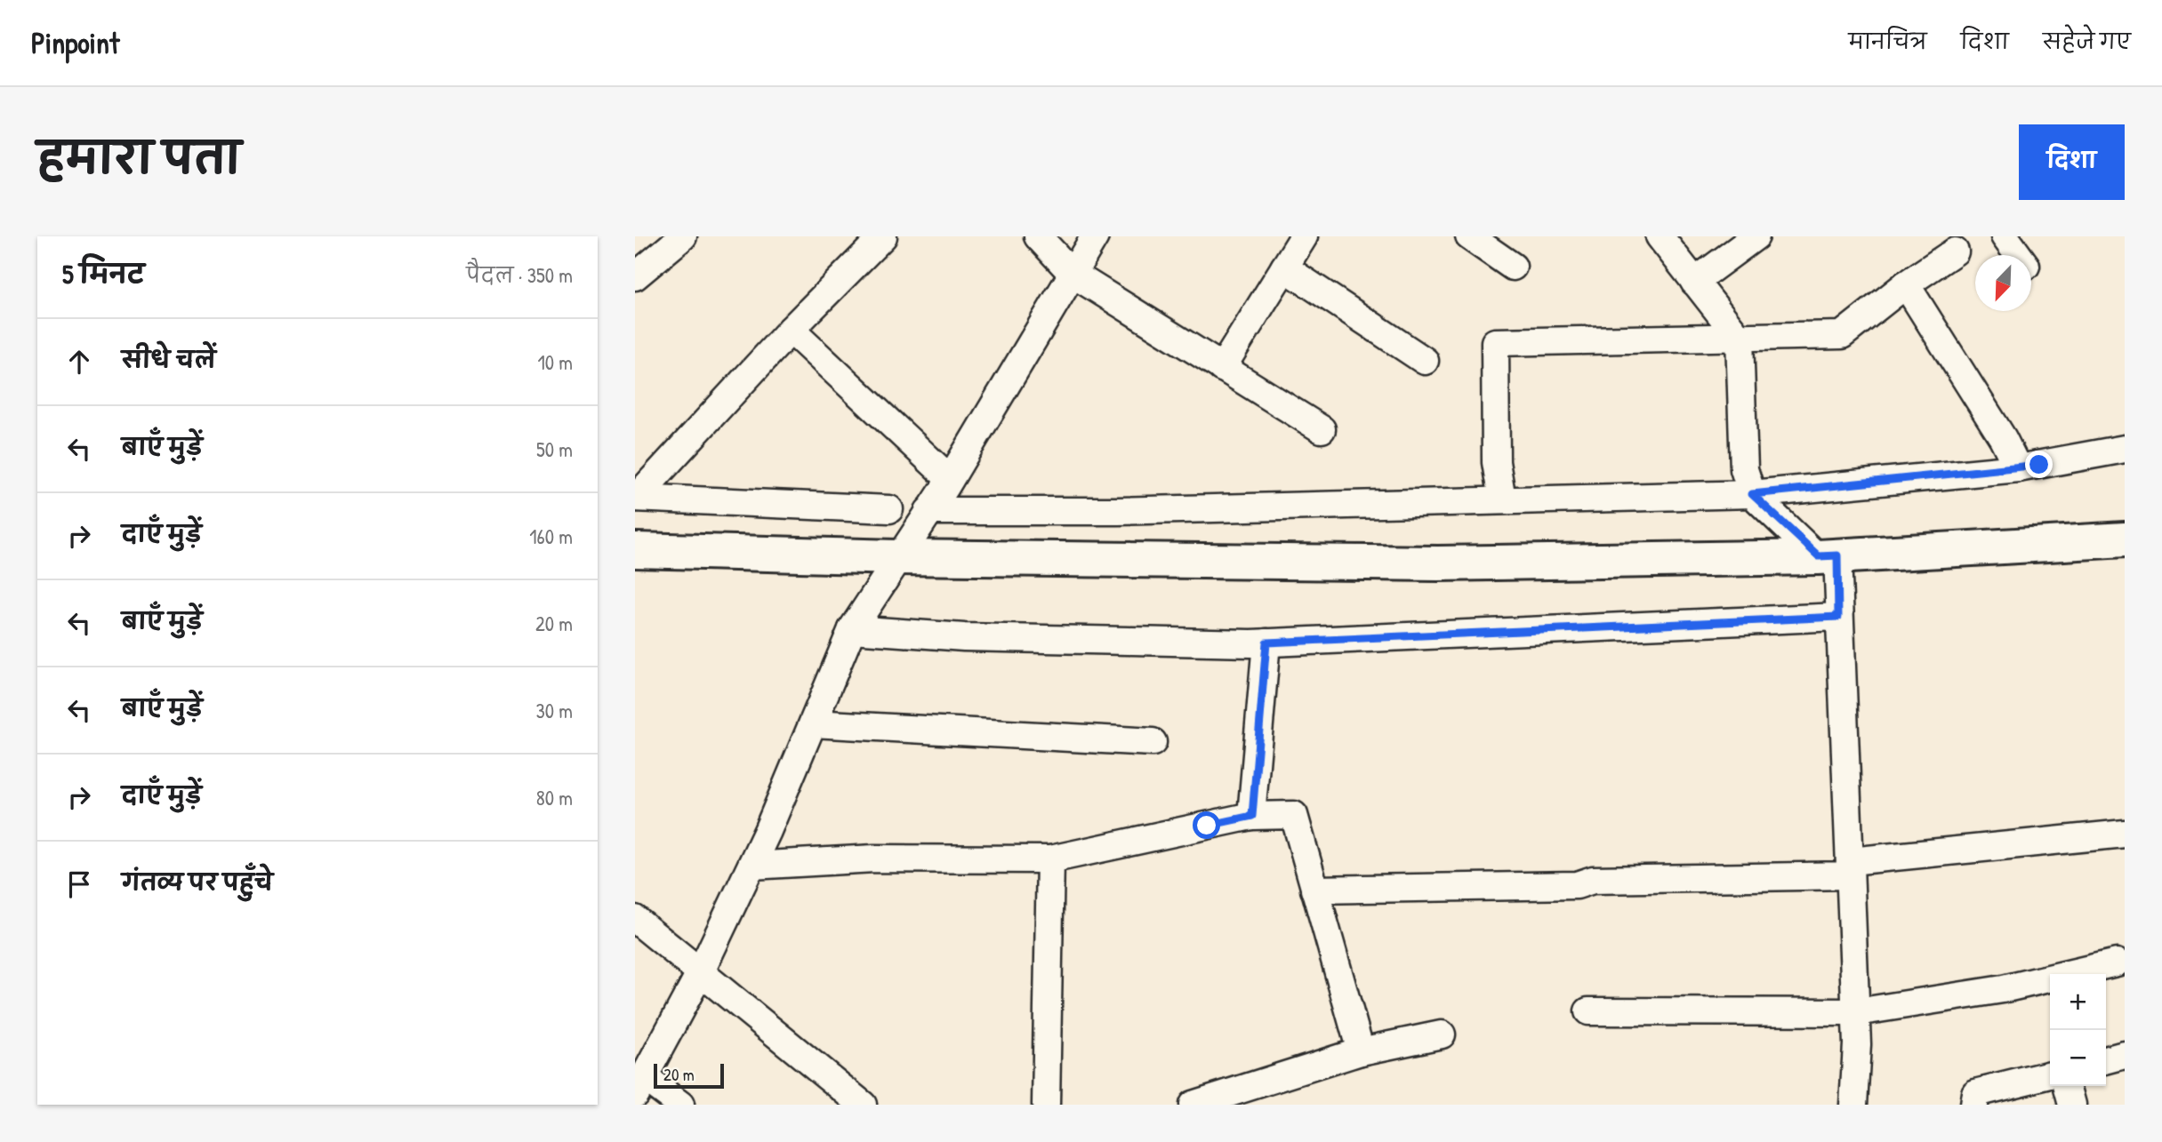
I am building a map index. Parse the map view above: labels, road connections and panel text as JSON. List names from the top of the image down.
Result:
{
  "scale_bar": "20 m",
  "north": "bottom left",
  "page": {
    "header": "Pinpoint",
    "nav": ["मानचित्र", "दिशा", "सहेजे गए"],
    "title": "हमारा पता",
    "buttons": "दिशा",
    "heading": ["5 मिनट", "पैदल · 350 m"],
    "list": [
      ["सीधे चलें", "10 m"],
      ["बाएँ मुड़ें", "50 m"],
      ["दाएँ मुड़ें", "160 m"],
      ["बाएँ मुड़ें", "20 m"],
      ["बाएँ मुड़ें", "30 m"],
      ["दाएँ मुड़ें", "80 m"],
      "गंतव्य पर पहुँचे"
    ],
    "map_buttons": ["+", "−"],
    "scale": "20 m"
  }
}
